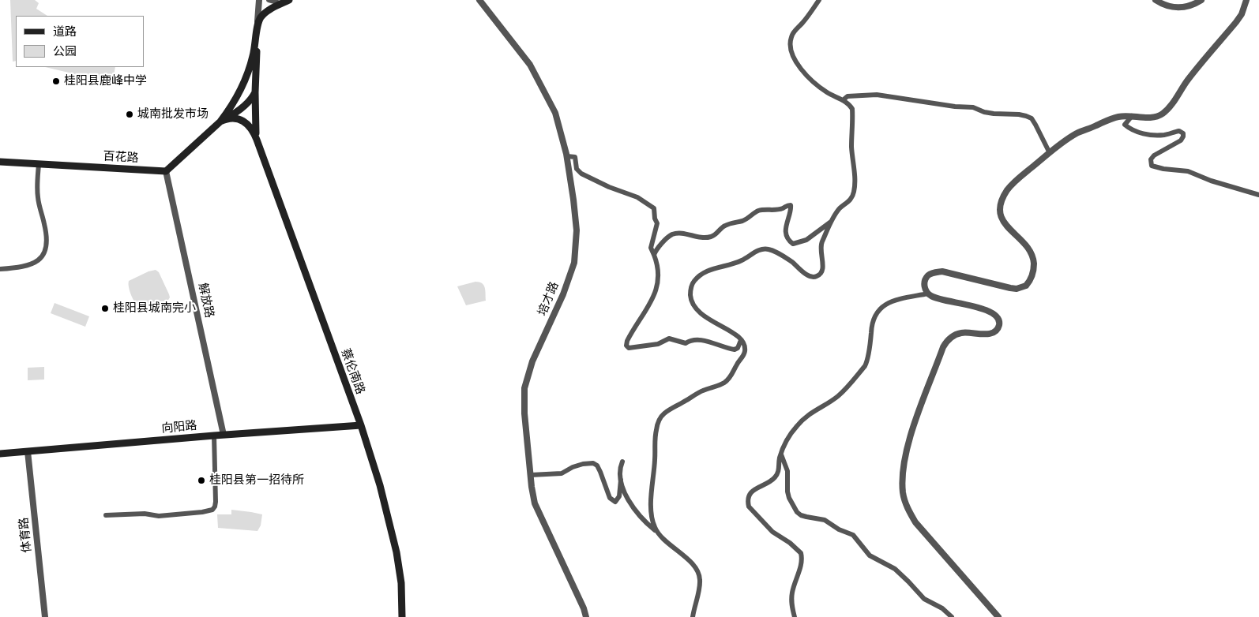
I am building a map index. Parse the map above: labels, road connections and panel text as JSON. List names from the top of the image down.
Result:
{
  "streets": {
    "main road": ["百花路", "蔡伦南路", "向阳路"],
    "street": ["培才路", "解放路", "体育路"]
  },
  "crossings": [
    ["百花路", "解放路"],
    ["解放路", "向阳路"],
    ["蔡伦南路", "向阳路"],
    ["向阳路", "体育路"]
  ],
  "places": [
    "桂阳县鹿峰中学",
    "城南批发市场",
    "桂阳县城南完小",
    "桂阳县第一招待所"
  ],
  "legend": ["道路", "公园"]
}
